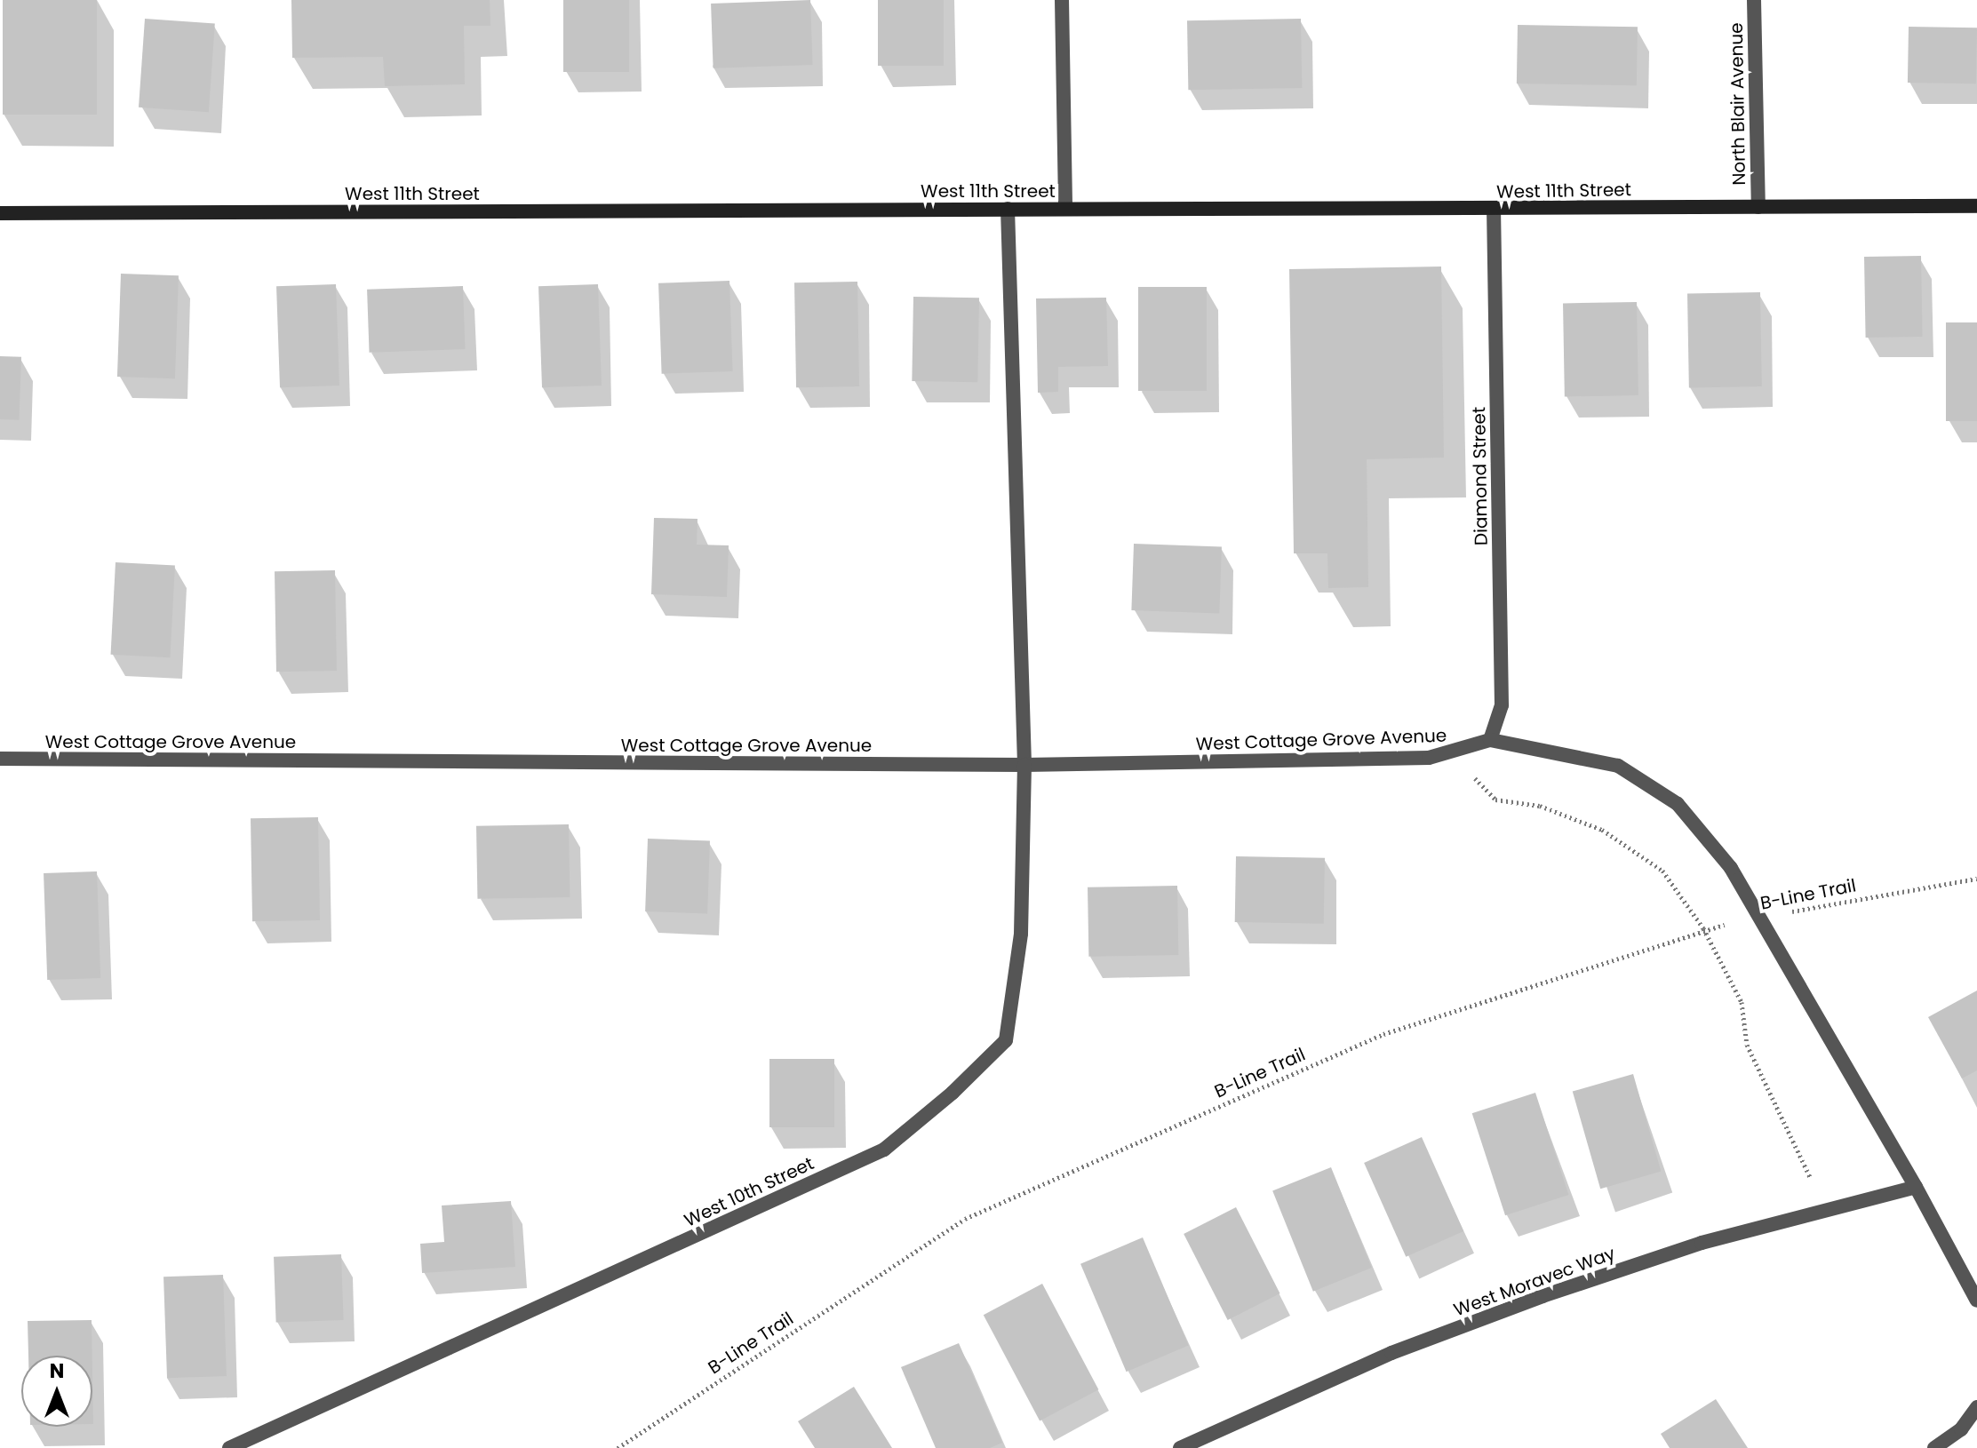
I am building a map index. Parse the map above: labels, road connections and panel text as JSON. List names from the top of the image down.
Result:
{
  "streets": {
    "street": [
      "North Blair Avenue",
      "West 11th Street",
      "Diamond Street",
      "West Cottage Grove Avenue",
      "West 10th Street",
      "West Moravec Way"
    ],
    "path": ["B-Line Trail"]
  },
  "crossings": [
    ["North Blair Avenue", "West 11th Street"],
    ["West 11th Street", "Diamond Street"],
    ["West 11th Street", "West 10th Street"],
    ["Diamond Street", "West Cottage Grove Avenue"],
    ["West Cottage Grove Avenue", "West 10th Street"]
  ],
  "north": "top"
}
